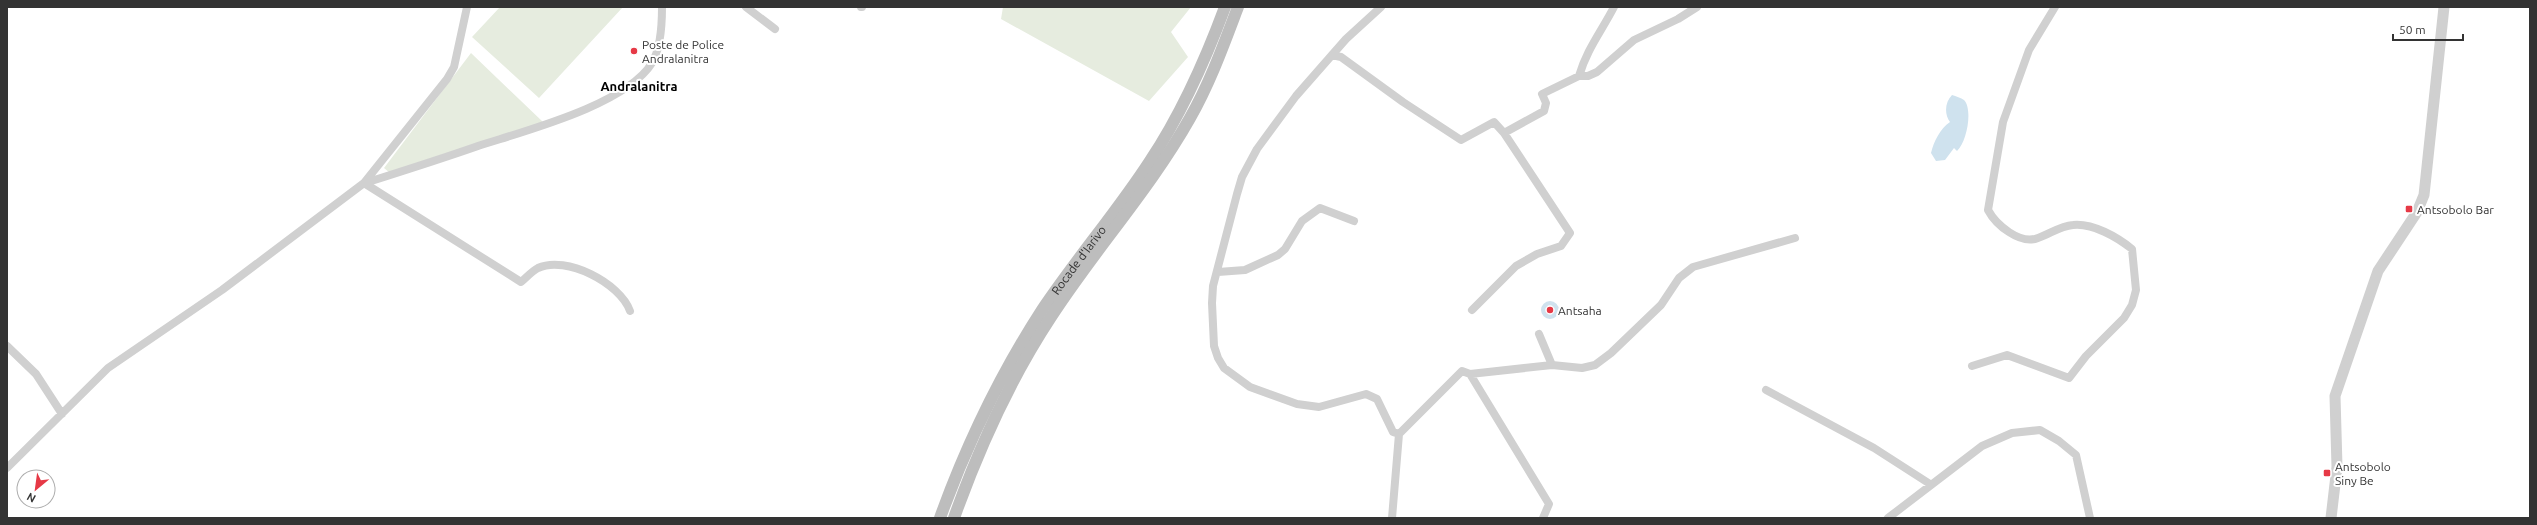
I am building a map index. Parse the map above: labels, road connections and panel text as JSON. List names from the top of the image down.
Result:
{
  "streets": {
    "main road": ["Rocade d'Iarivo"]
  },
  "districts": ["Andralanitra"],
  "places": {
    "other": ["Poste de Police Andralanitra", "Antsaha"],
    "transit": ["Antsobolo Bar", "Antsobolo Siny Be"]
  },
  "scale_bar": "50 m",
  "north": "bottom left"
}
